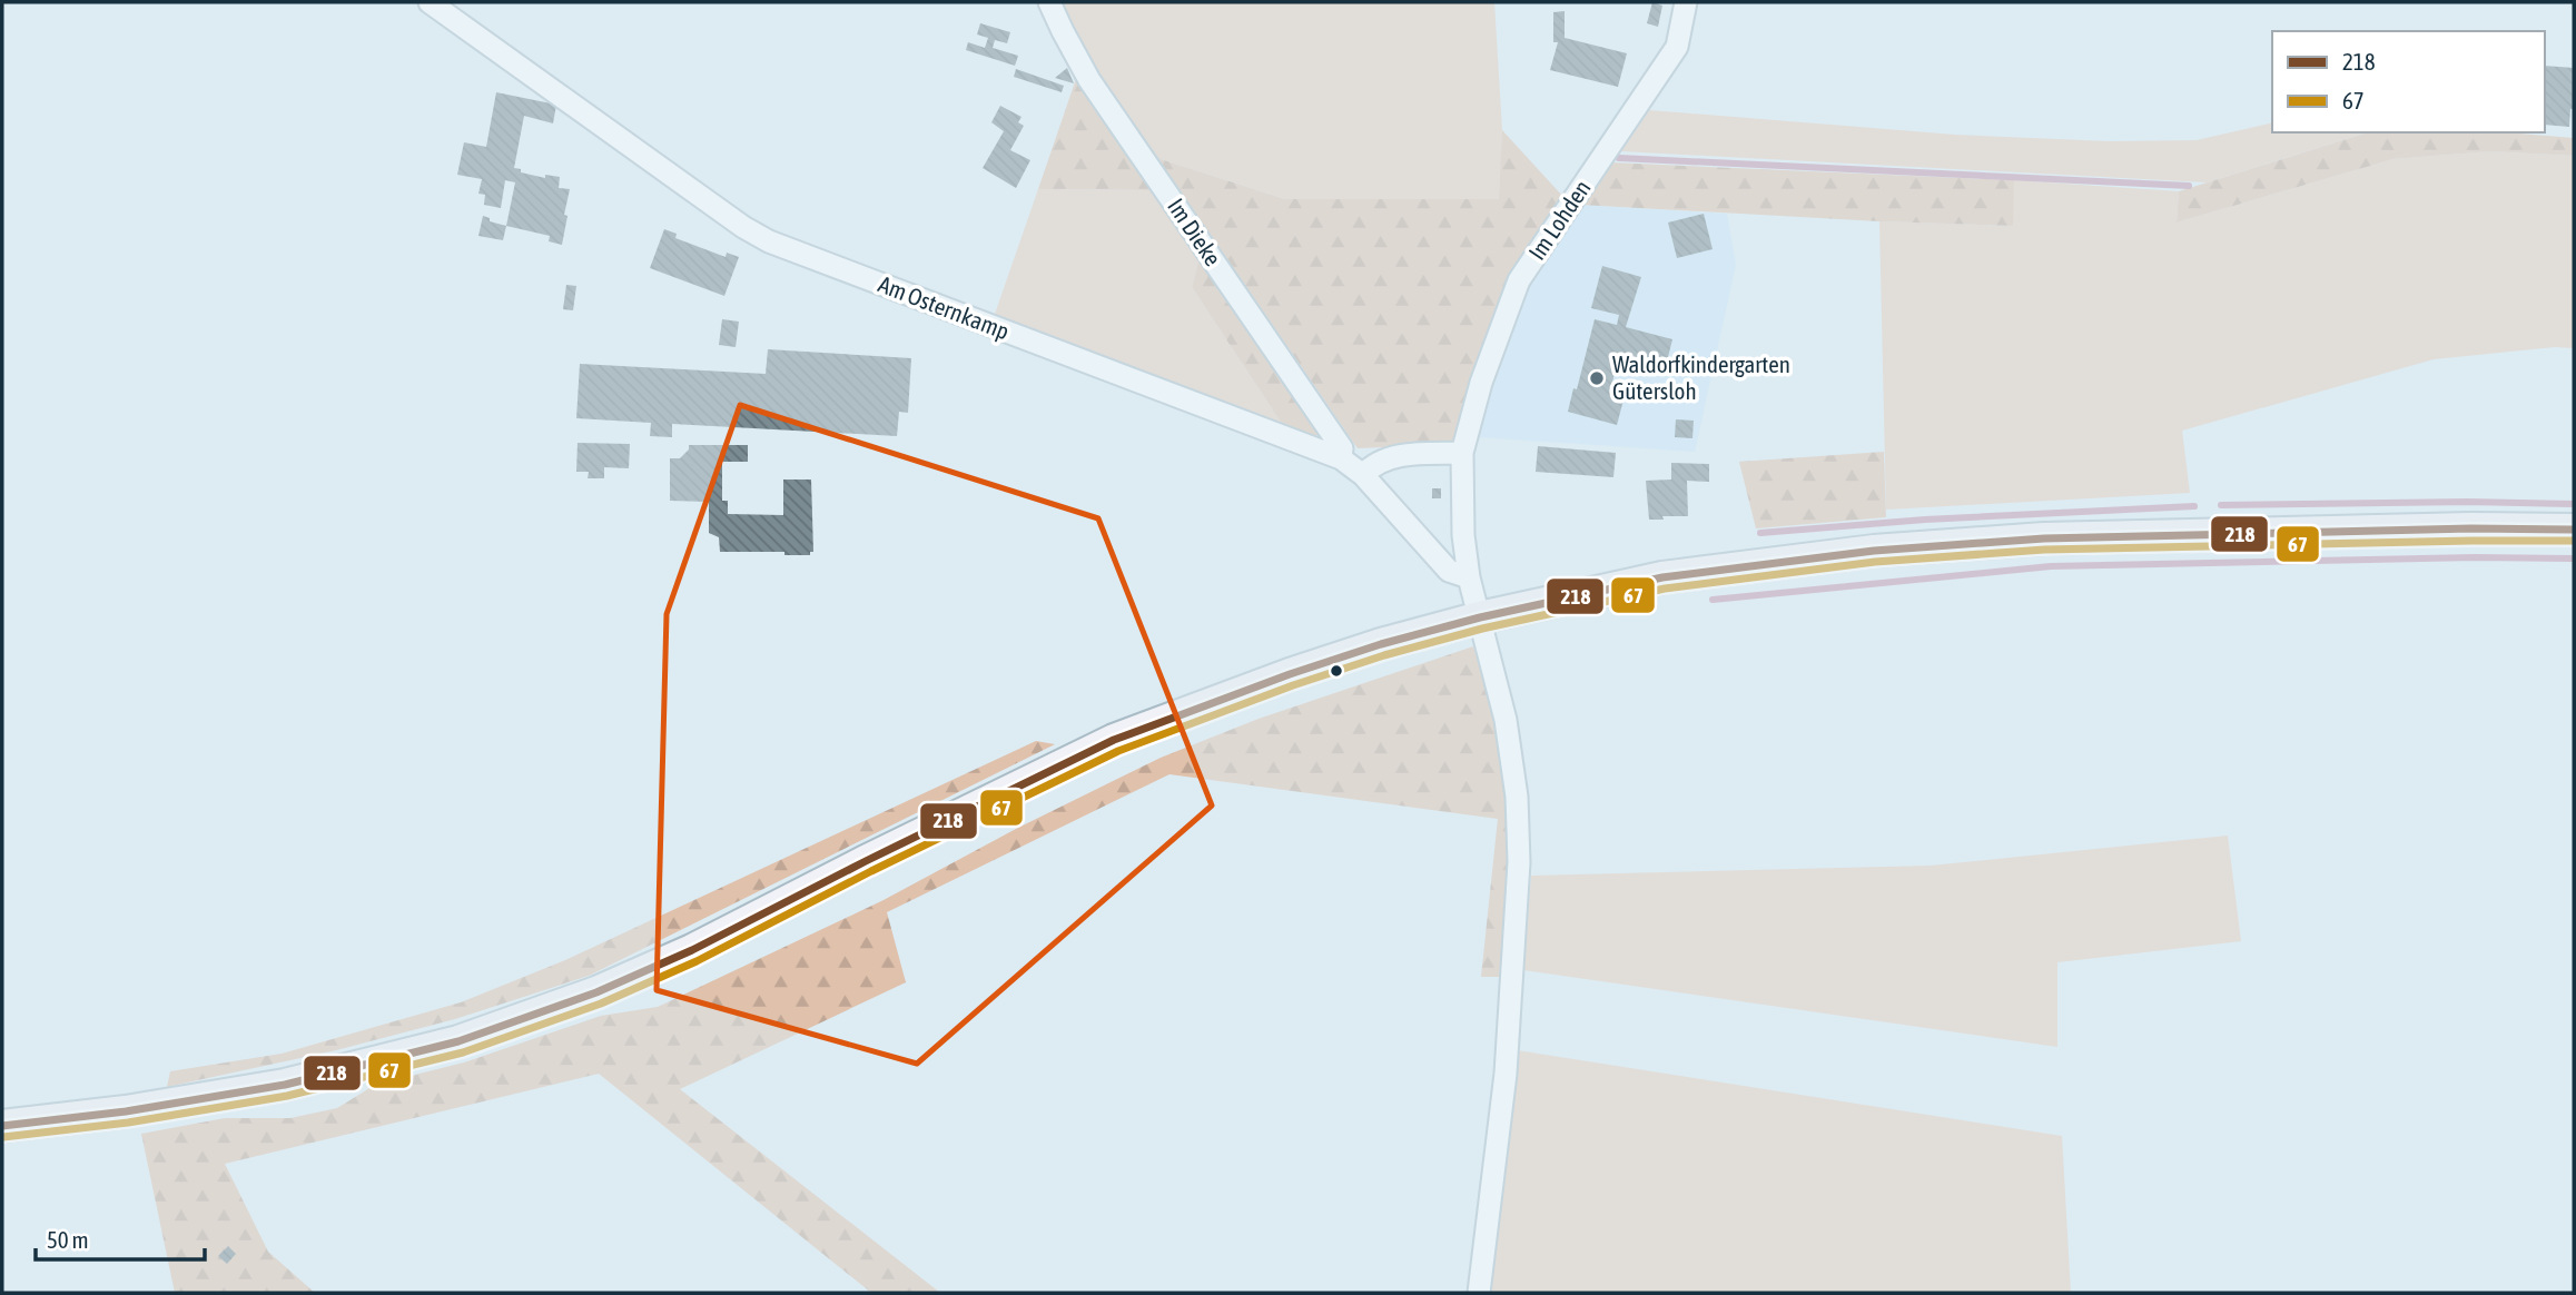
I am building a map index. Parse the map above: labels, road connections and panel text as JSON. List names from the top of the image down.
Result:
{
  "streets": {
    "street": ["Im Lohden", "Im Dieke", "Am Osternkamp"]
  },
  "crossings": [
    ["Im Lohden", "Am Osternkamp"],
    ["Im Dieke", "Am Osternkamp"]
  ],
  "places": ["Waldorfkindergarten Gütersloh"],
  "lines": ["transit line 218", "transit line 67"],
  "legend": ["218", "67"],
  "scale_bar": "50 m"
}
